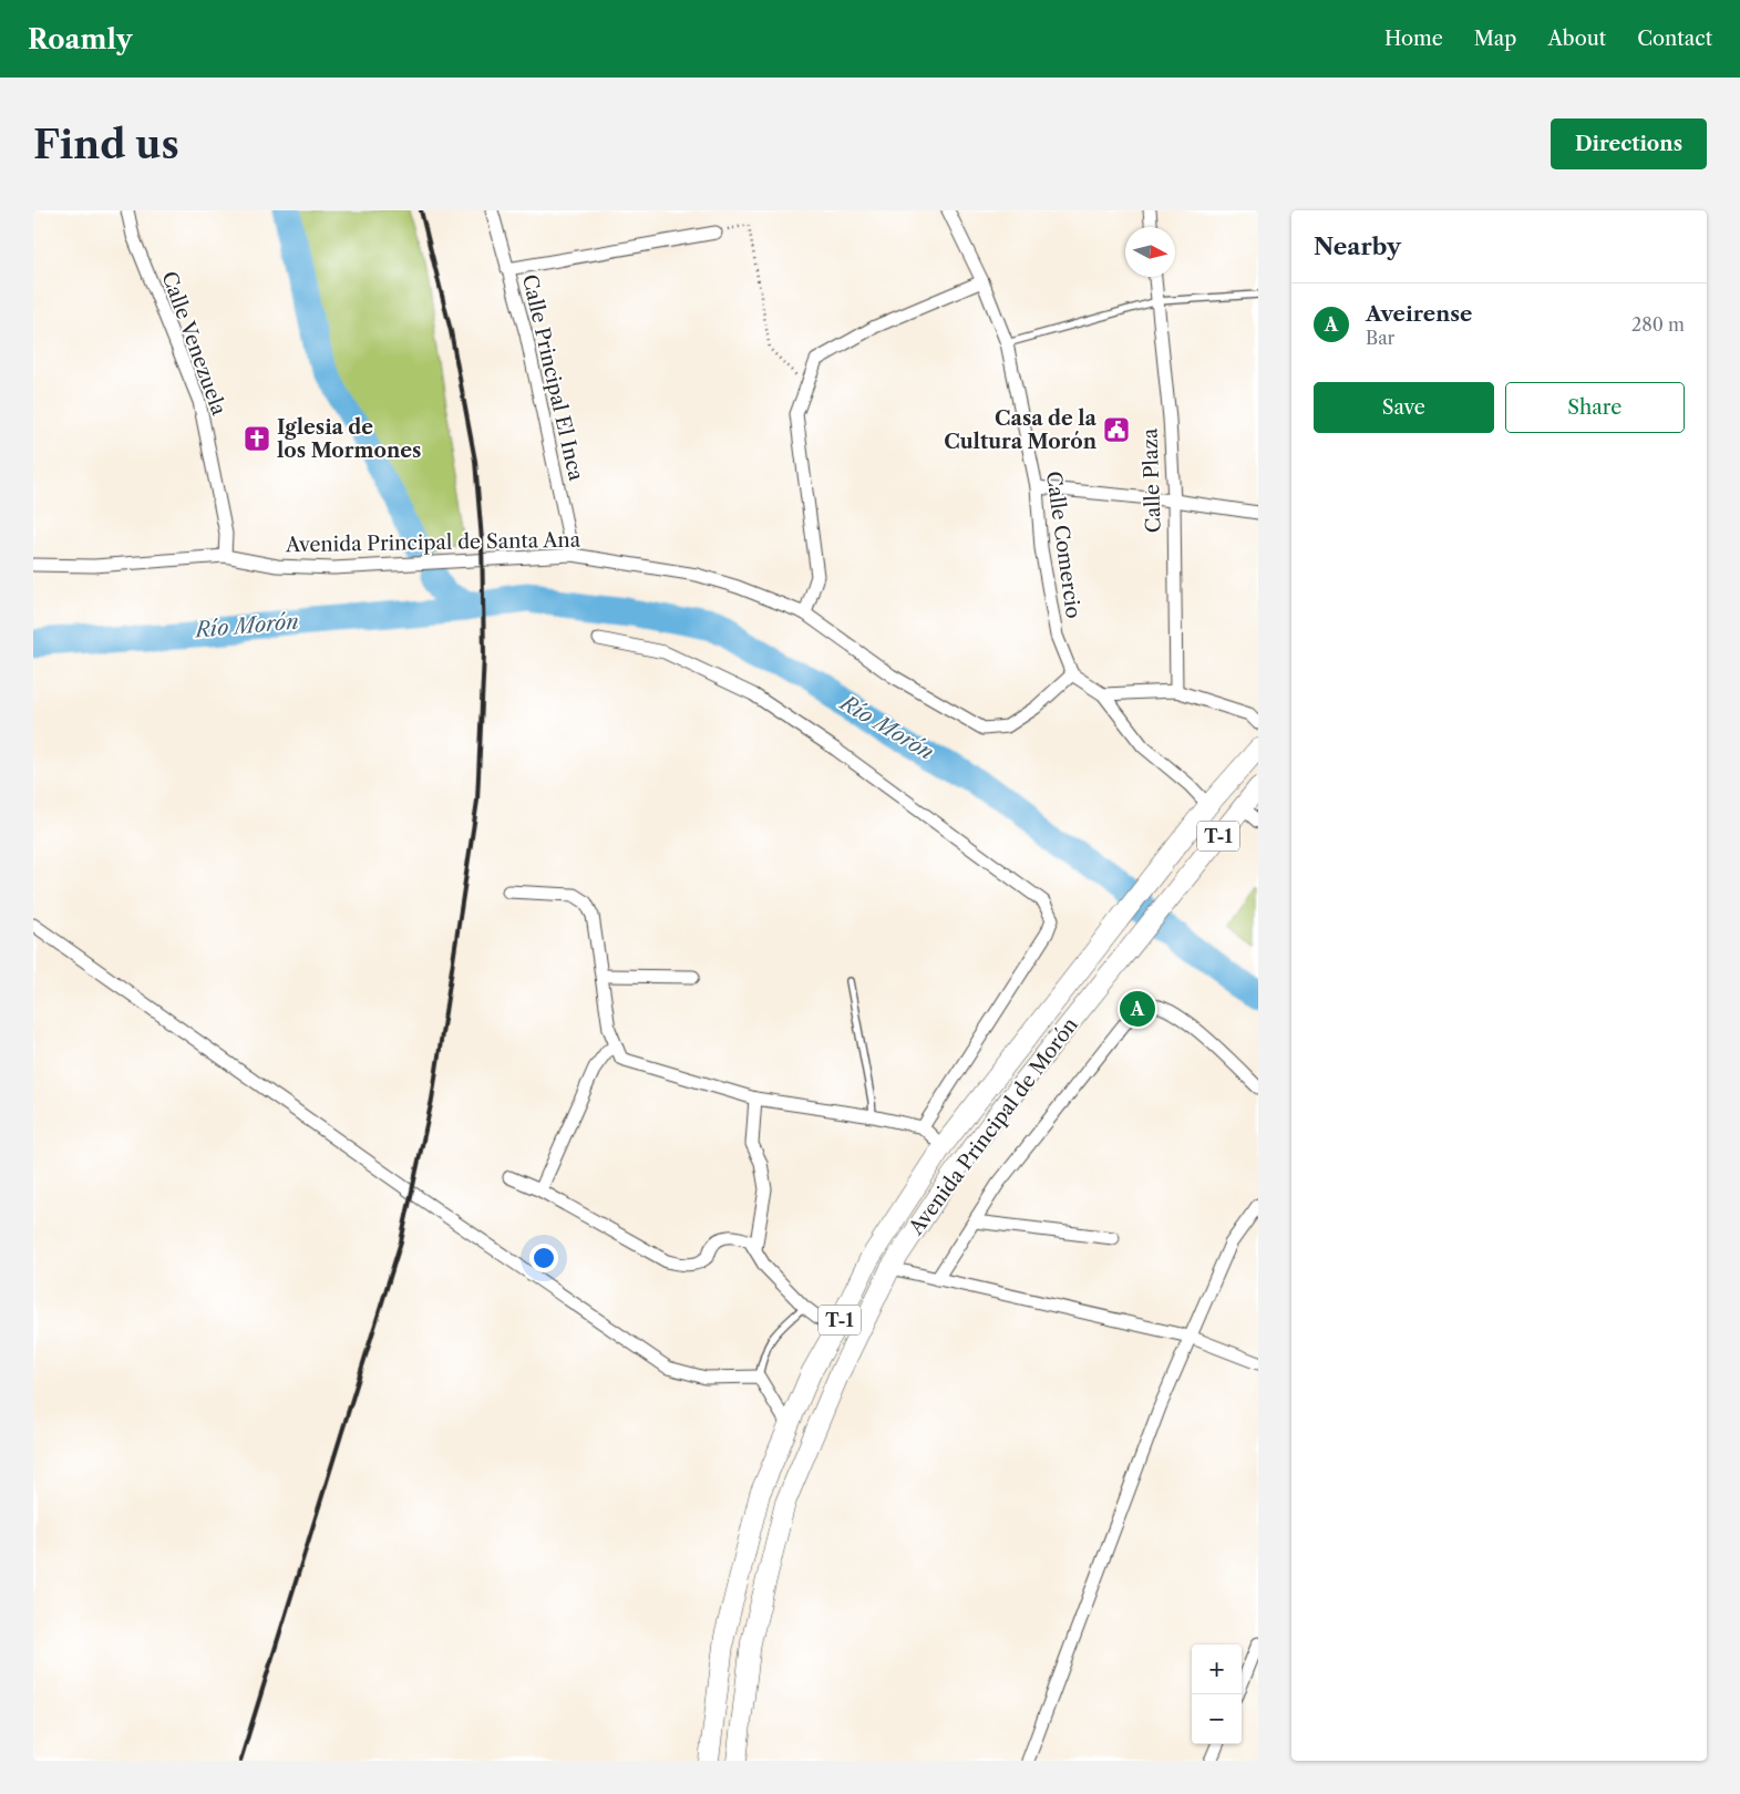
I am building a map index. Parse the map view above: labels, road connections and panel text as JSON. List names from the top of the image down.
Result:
{
  "streets": {
    "main road": ["T-1", "Avenida Principal de Morón"],
    "street": [
      "Calle Venezuela",
      "Calle Principal El Inca",
      "Calle Plaza",
      "Avenida Principal de Santa Ana",
      "Calle Comercio"
    ]
  },
  "crossings": [
    ["Calle Venezuela", "Avenida Principal de Santa Ana"],
    ["Calle Principal El Inca", "Avenida Principal de Santa Ana"],
    ["Avenida Principal de Santa Ana", "Calle Comercio"],
    ["T-1", "Avenida Principal de Morón"]
  ],
  "water": ["Río Morón"],
  "places": {
    "public building": ["Casa de la Cultura Morón"],
    "church": ["Iglesia de los Mormones"]
  },
  "north": "right",
  "page": {
    "header": "Roamly",
    "nav": [
      "Home",
      "Map",
      "About",
      "Contact"
    ],
    "buttons": [
      "Directions",
      ["Save", "Share"]
    ],
    "title": "Find us",
    "heading": "Nearby",
    "list": [
      {
        "mark": "A",
        "name": "Aveirense",
        "note": "Bar",
        "value": "280 m"
      }
    ],
    "pins": "A",
    "map_buttons": ["+", "−"]
  }
}
